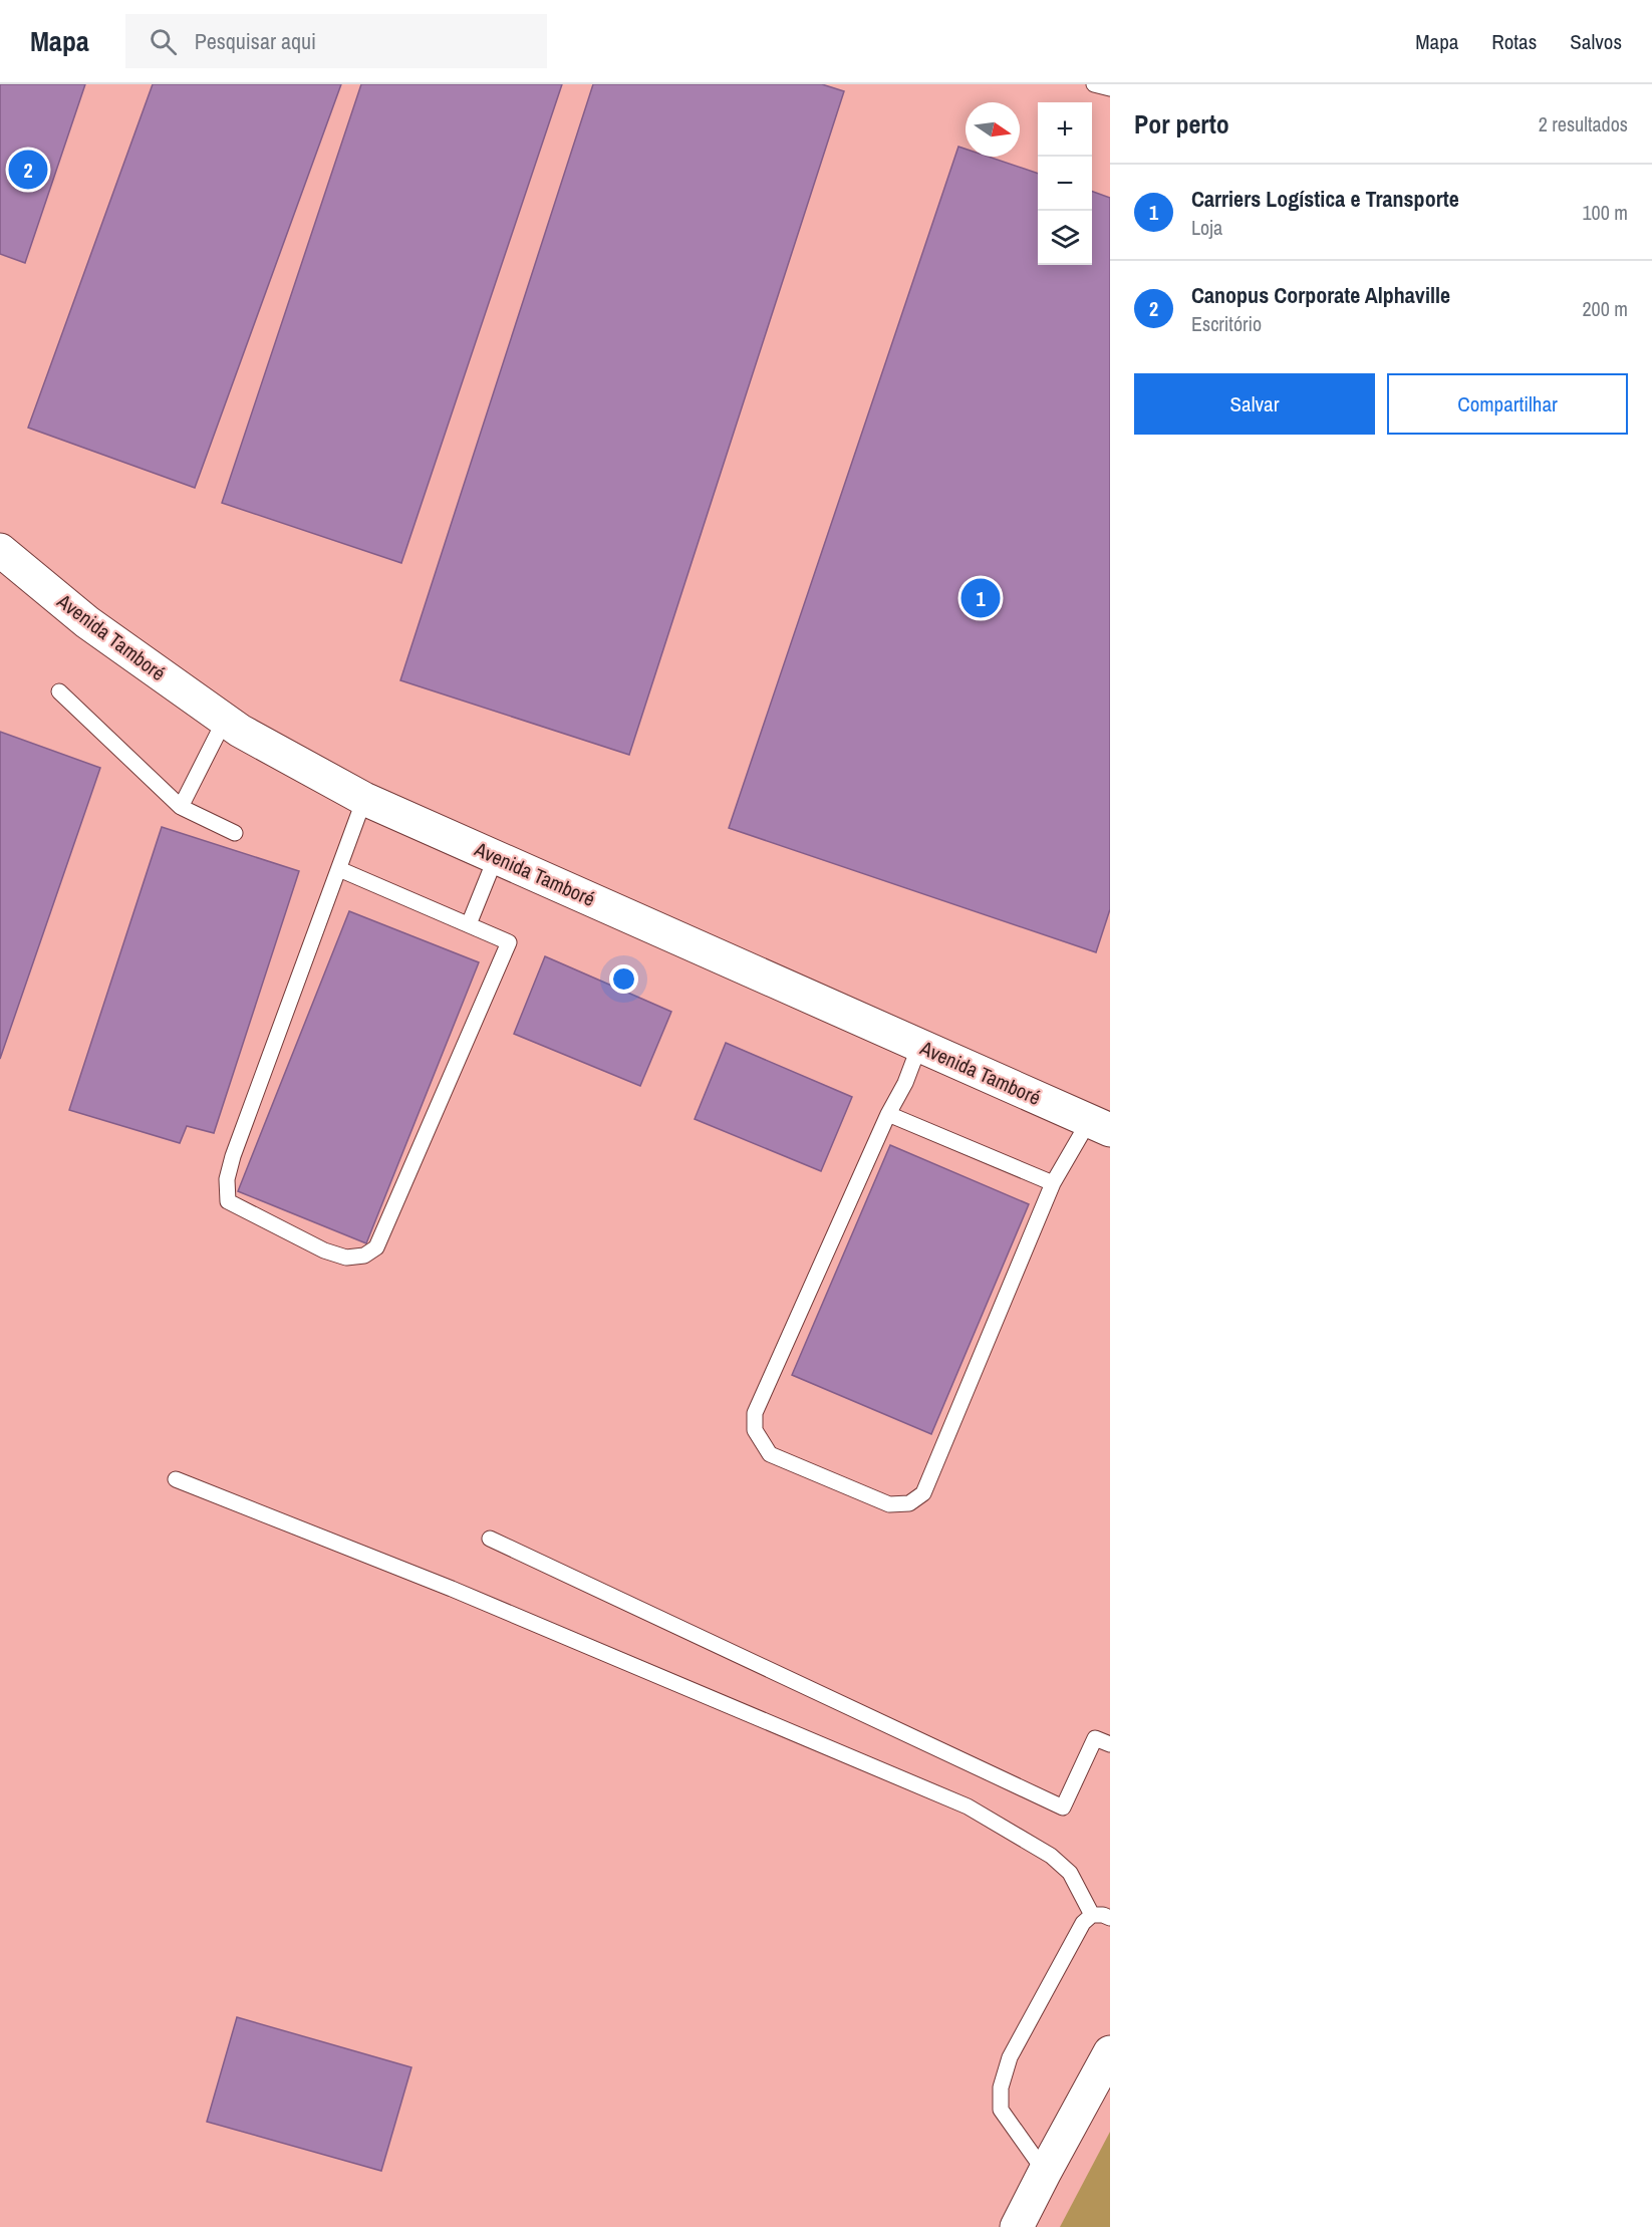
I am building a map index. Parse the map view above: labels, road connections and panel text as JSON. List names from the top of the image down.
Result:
{
  "streets": {
    "street": ["Avenida Tamboré"]
  },
  "north": "right",
  "page": {
    "header": "Mapa",
    "search": "Pesquisar aqui",
    "nav": ["Mapa", "Rotas", "Salvos"],
    "heading": ["Por perto", "2 resultados"],
    "map_buttons": ["+", "−"],
    "pins": ["2", "1"],
    "list": [
      {
        "mark": "1",
        "name": "Carriers Logística e Transporte",
        "note": "Loja",
        "value": "100 m"
      },
      {
        "mark": "2",
        "name": "Canopus Corporate Alphaville",
        "note": "Escritório",
        "value": "200 m"
      }
    ],
    "buttons": ["Salvar", "Compartilhar"]
  }
}
